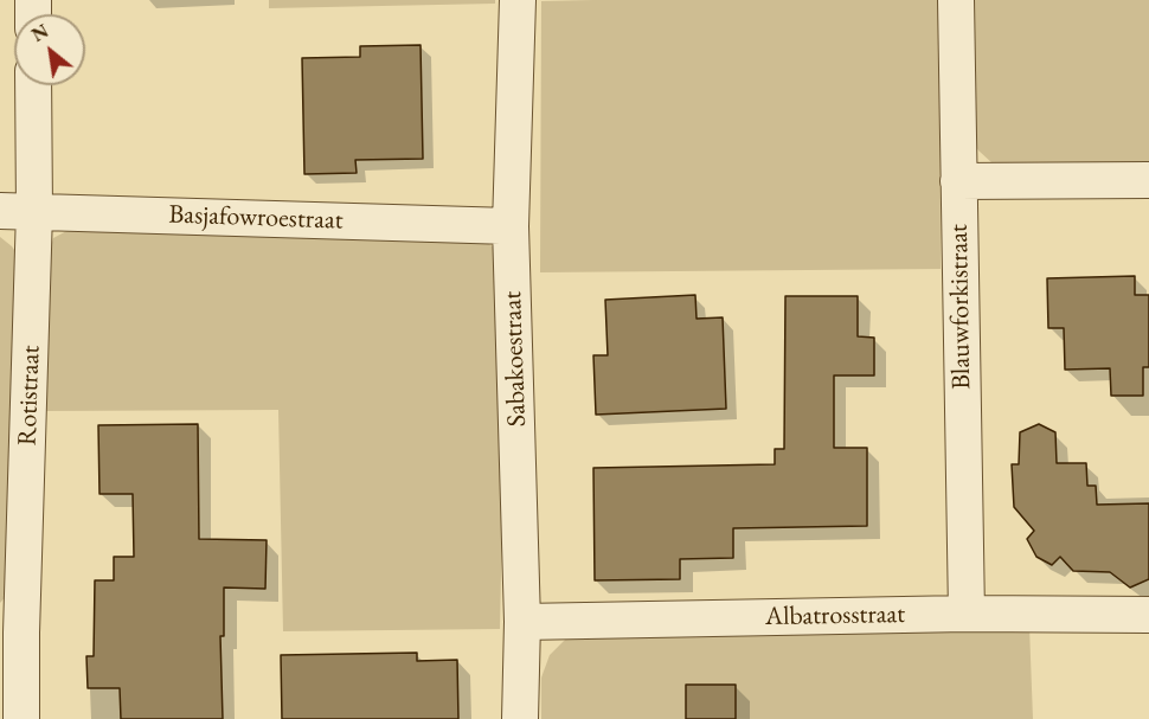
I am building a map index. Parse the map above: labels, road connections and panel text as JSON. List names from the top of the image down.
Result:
{
  "streets": {
    "street": [
      "Basjafowroestraat",
      "Blauwforkistraat",
      "Sabakoestraat",
      "Rotistraat",
      "Albatrosstraat"
    ]
  },
  "crossings": [
    ["Basjafowroestraat", "Sabakoestraat"],
    ["Basjafowroestraat", "Rotistraat"],
    ["Blauwforkistraat", "Albatrosstraat"],
    ["Sabakoestraat", "Albatrosstraat"]
  ],
  "north": "top left"
}
